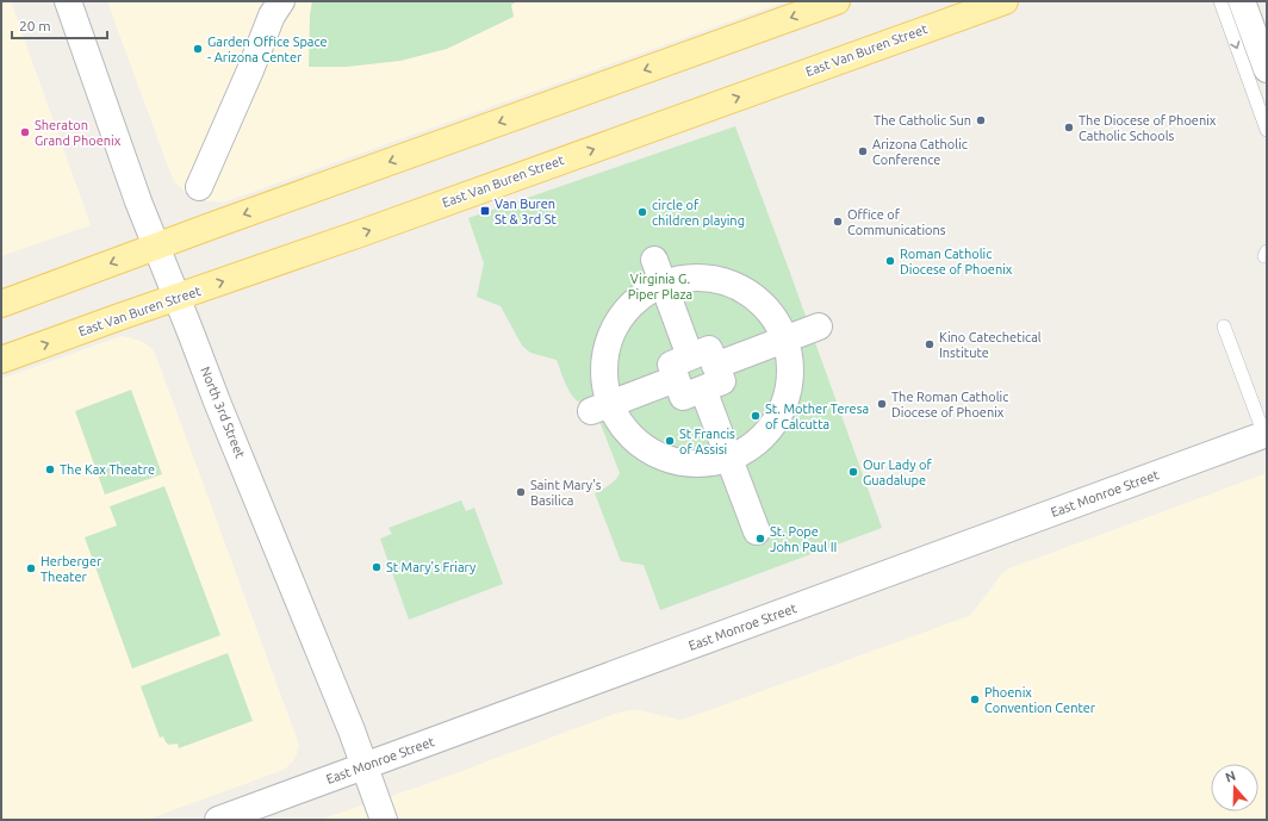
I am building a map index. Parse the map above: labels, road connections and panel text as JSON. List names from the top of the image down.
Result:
{
  "streets": {
    "main road": ["East Van Buren Street"],
    "street": ["North 3rd Street", "East Monroe Street"]
  },
  "crossings": [
    ["East Van Buren Street", "North 3rd Street"],
    ["North 3rd Street", "East Monroe Street"]
  ],
  "parks": ["Virginia G. Piper Plaza"],
  "places": {
    "other": [
      "Garden Office Space - Arizona Center",
      "The Catholic Sun",
      "The Diocese of Phoenix Catholic Schools",
      "Sheraton Grand Phoenix",
      "Arizona Catholic Conference",
      "circle of children playing",
      "Office of Communications",
      "Roman Catholic Diocese of Phoenix",
      "Kino Catechetical Institute",
      "The Roman Catholic Diocese of Phoenix",
      "St. Mother Teresa of Calcutta",
      "St Francis of Assisi",
      "The Kax Theatre",
      "Our Lady of Guadalupe",
      "Saint Mary's Basilica",
      "St. Pope John Paul II",
      "St Mary's Friary",
      "Herberger Theater",
      "Phoenix Convention Center"
    ],
    "transit": ["Van Buren St & 3rd St"]
  },
  "scale_bar": "20 m",
  "north": "top"
}
